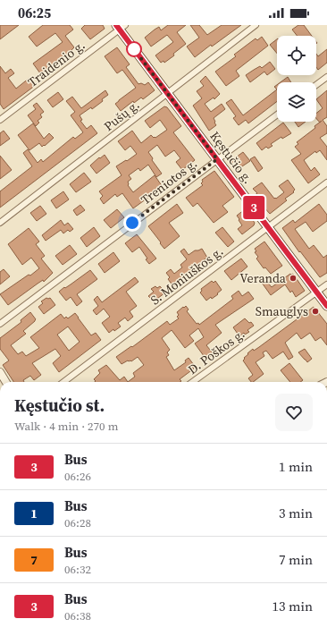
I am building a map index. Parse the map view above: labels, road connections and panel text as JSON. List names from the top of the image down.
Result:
{
  "streets": {
    "main road": ["Kęstučio g."],
    "street": [
      "Traidenio g.",
      "Pušų g.",
      "Treniotos g.",
      "S. Moniuškos g.",
      "D. Poškos g."
    ]
  },
  "crossings": [
    ["Traidenio g.", "Kęstučio g."],
    ["Pušų g.", "Kęstučio g."],
    ["Kęstučio g.", "Treniotos g."],
    ["Kęstučio g.", "S. Moniuškos g."],
    ["Kęstučio g.", "D. Poškos g."]
  ],
  "places": ["Veranda", "Smauglys"],
  "lines": ["bus line 3"],
  "page": {
    "status": "06:25",
    "on_map": "3",
    "heading": ["Kęstučio st.", "Walk · 4 min · 270 m"],
    "list": [
      {
        "mark": "3",
        "name": "Bus",
        "note": "06:26",
        "value": "1 min"
      },
      {
        "mark": "1",
        "name": "Bus",
        "note": "06:28",
        "value": "3 min"
      },
      {
        "mark": "7",
        "name": "Bus",
        "note": "06:32",
        "value": "7 min"
      },
      {
        "mark": "3",
        "name": "Bus",
        "note": "06:38",
        "value": "13 min"
      }
    ]
  }
}
